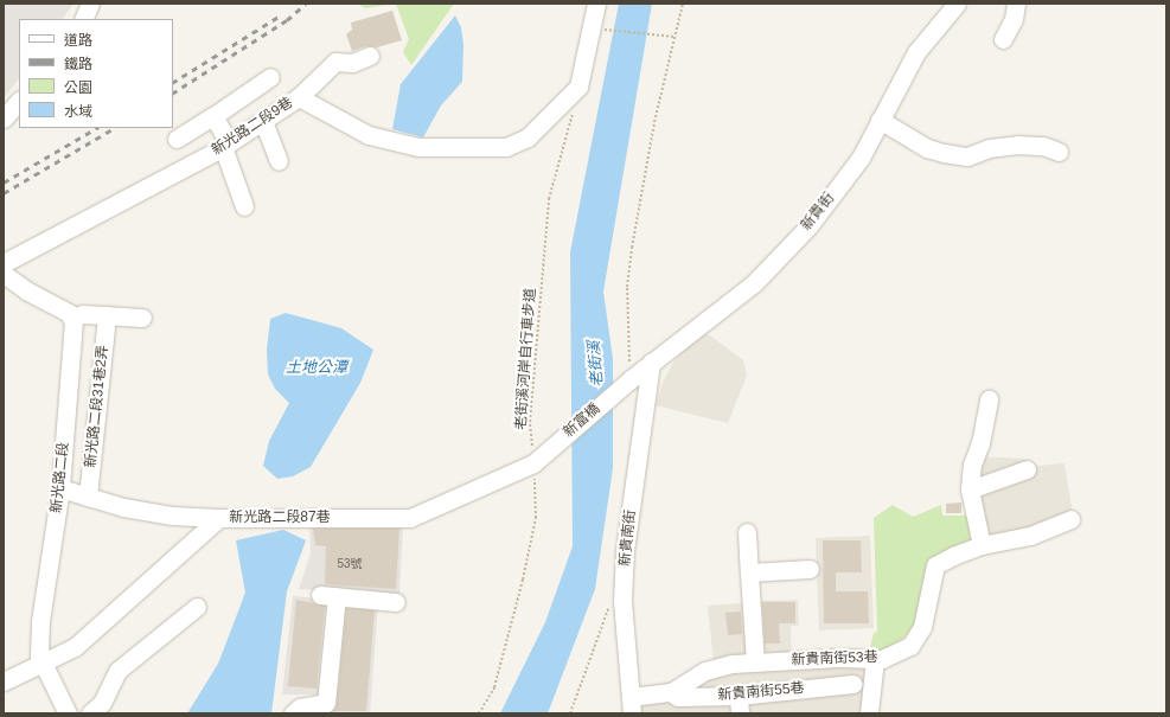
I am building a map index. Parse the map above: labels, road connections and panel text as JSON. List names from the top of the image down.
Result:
{
  "streets": {
    "street": [
      "新光路二段9巷",
      "新貴街",
      "新光路二段31巷2弄",
      "新富橋",
      "新光路二段",
      "新光路二段87巷",
      "新貴南街",
      "新貴南街53巷",
      "新貴南街55巷"
    ],
    "path": ["老街溪河岸自行車步道"]
  },
  "crossings": [
    ["新光路二段9巷", "老街溪河岸自行車步道"],
    ["新貴街", "新富橋"],
    ["新貴街", "新貴南街"],
    ["老街溪河岸自行車步道", "新富橋"],
    ["老街溪河岸自行車步道", "新光路二段87巷"],
    ["新富橋", "新光路二段87巷"],
    ["新光路二段", "新光路二段87巷"],
    ["新貴南街", "新貴南街53巷"],
    ["新貴南街53巷", "新貴南街55巷"]
  ],
  "water": ["老街溪", "土地公潭"],
  "house_numbers": ["53號"],
  "legend": [
    "道路",
    "鐵路",
    "公園",
    "水域"
  ]
}
